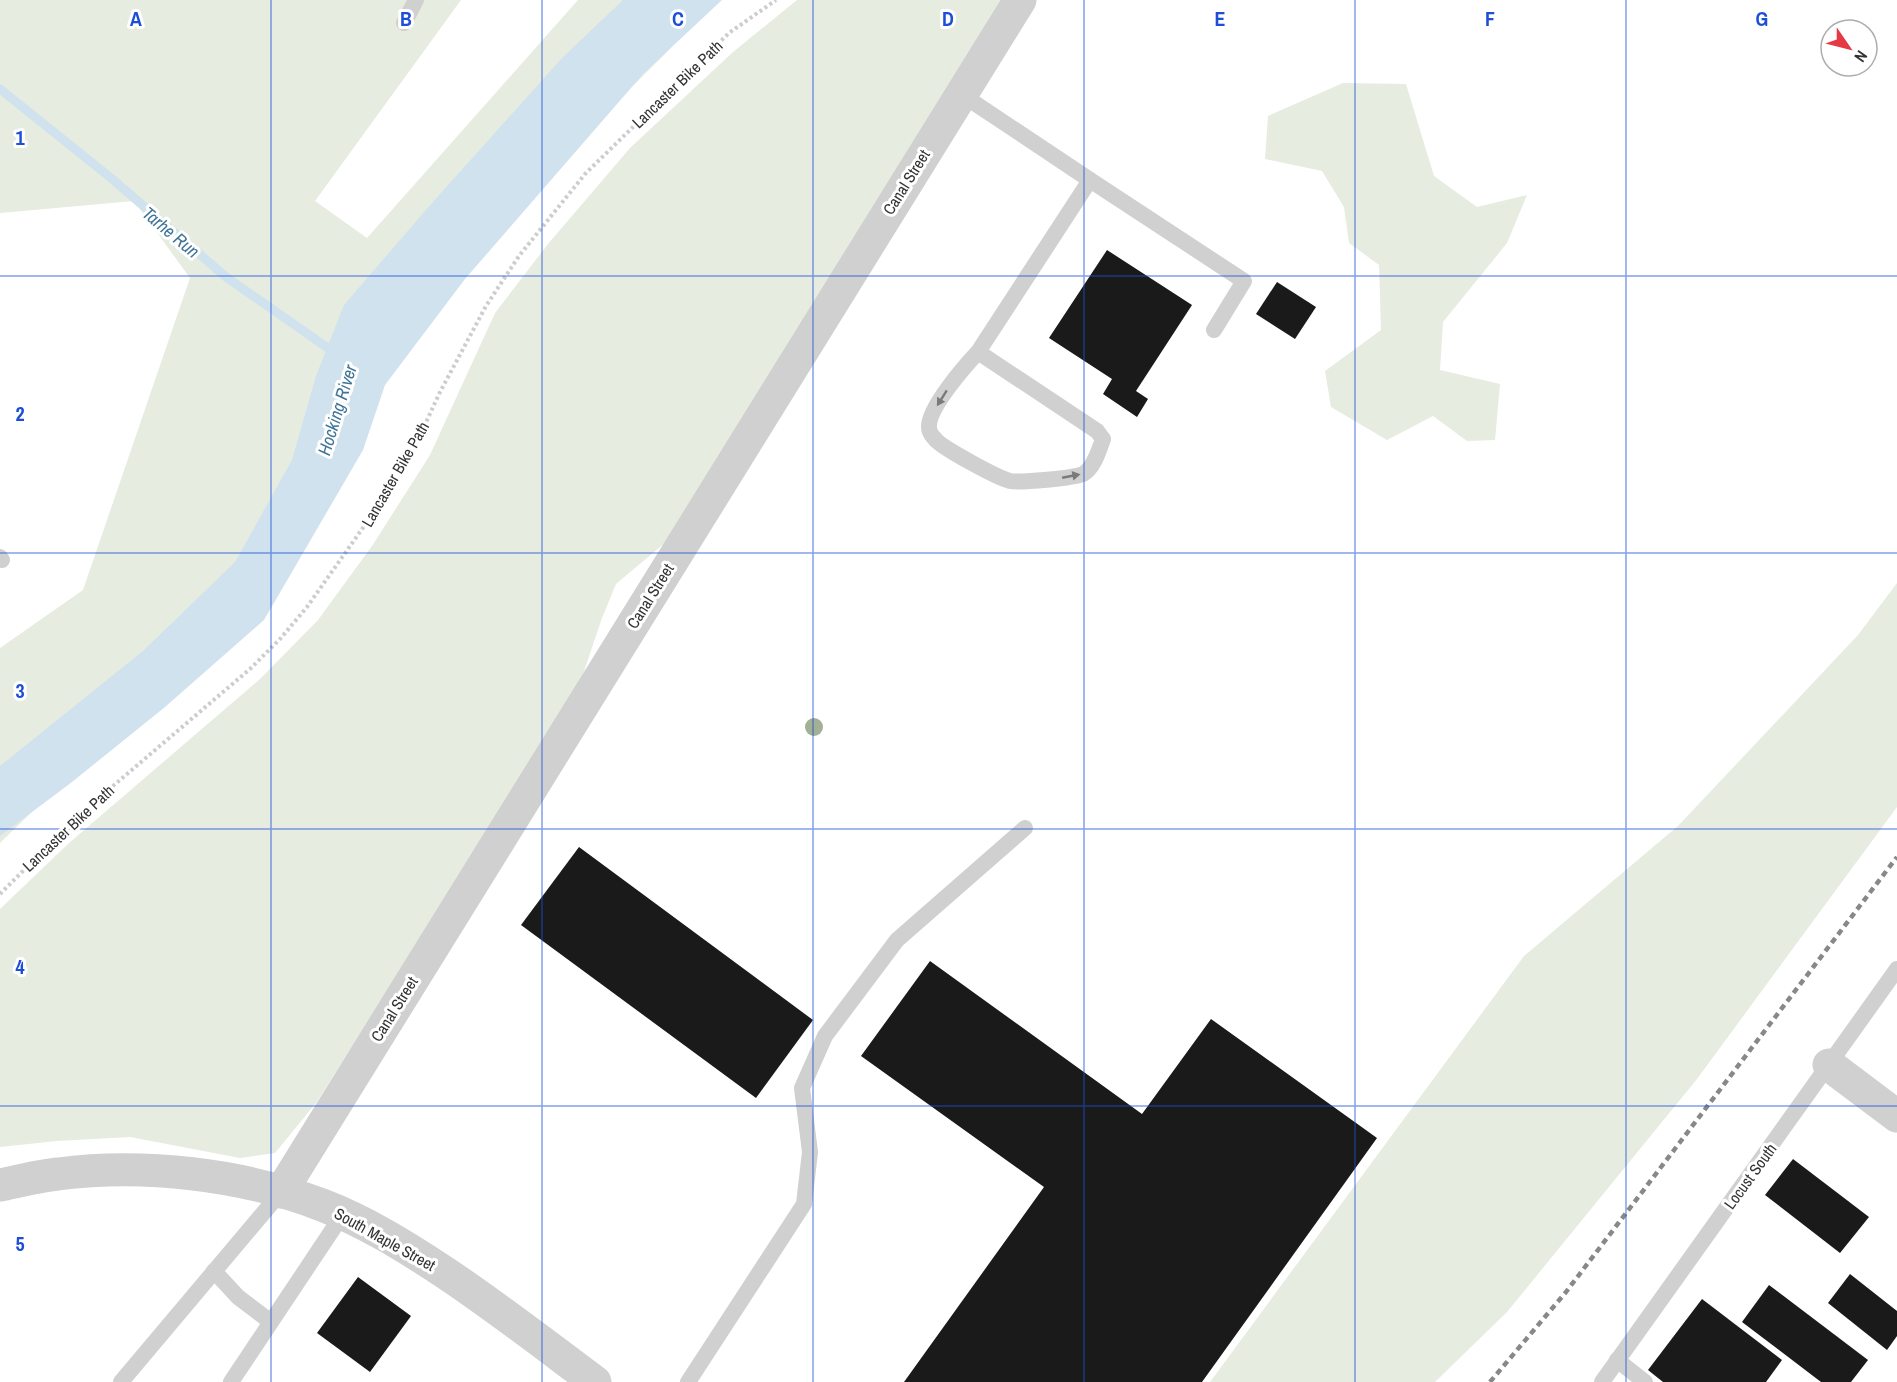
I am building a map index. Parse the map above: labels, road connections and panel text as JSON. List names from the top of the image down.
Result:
{
  "streets": {
    "street": ["Canal Street", "South Maple Street"],
    "lane": ["Locust South"],
    "path": ["Lancaster Bike Path"]
  },
  "crossings": [
    ["Canal Street", "South Maple Street"]
  ],
  "water": ["Tarhe Run", "Hocking River"],
  "north": "bottom right",
  "grid": {
    "columns": [
      "A",
      "B",
      "C",
      "D",
      "E",
      "F",
      "G"
    ],
    "rows": [
      "1",
      "2",
      "3",
      "4",
      "5"
    ]
  }
}
